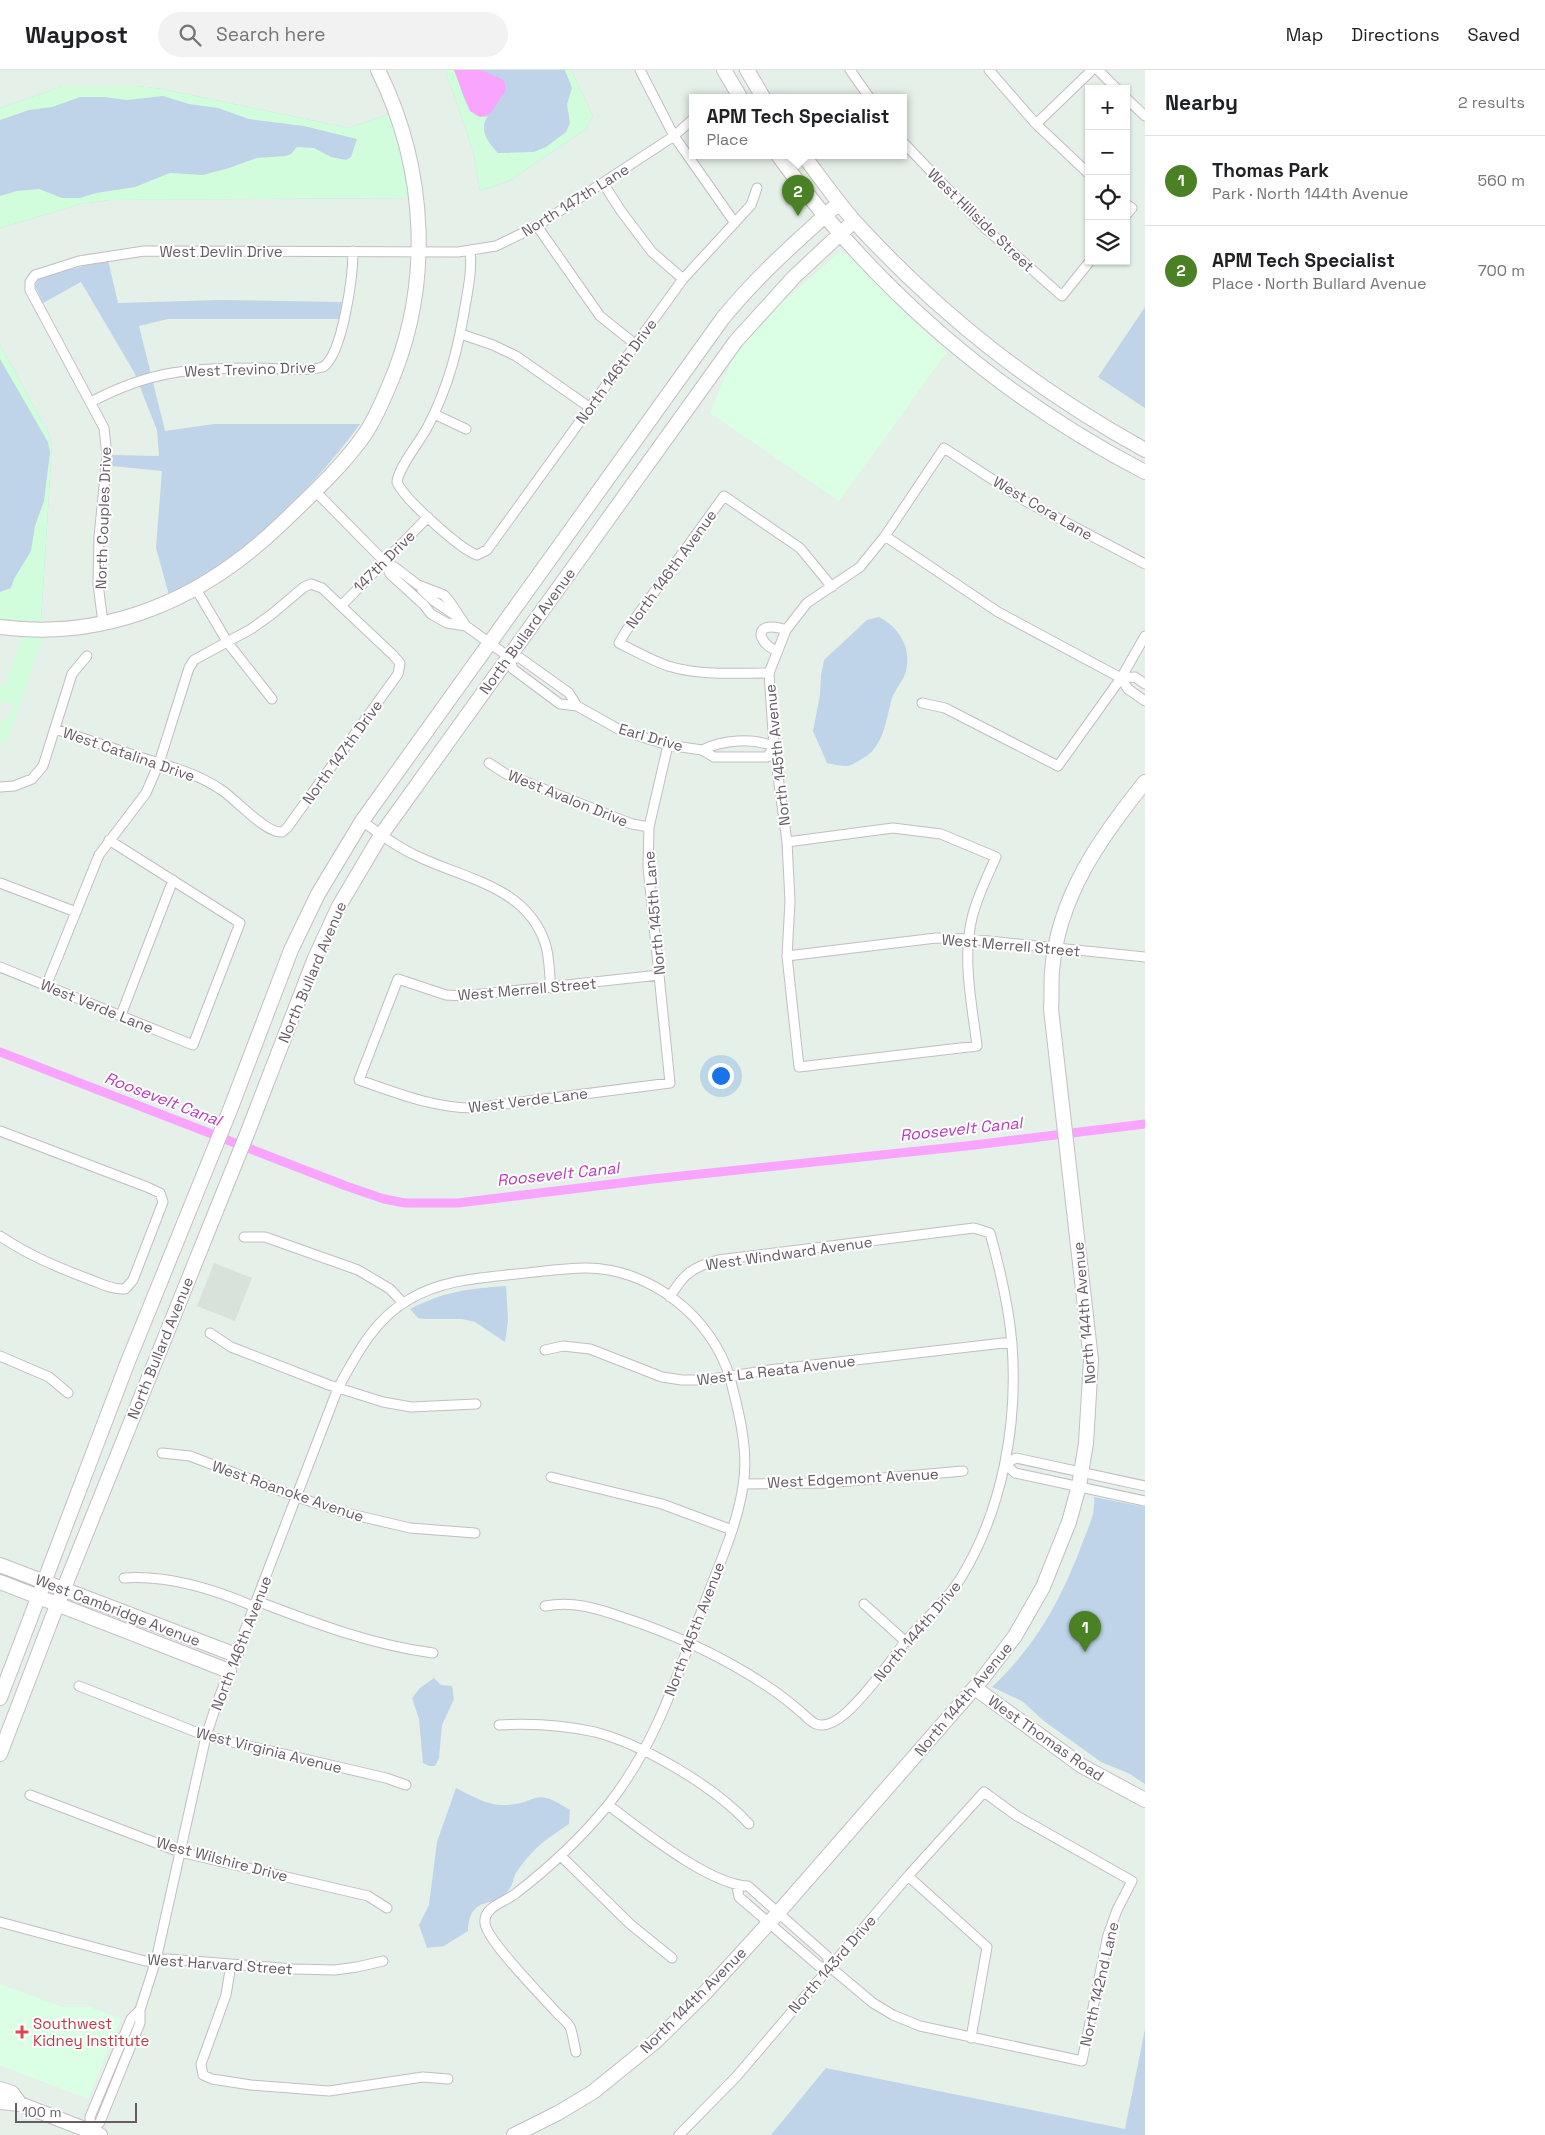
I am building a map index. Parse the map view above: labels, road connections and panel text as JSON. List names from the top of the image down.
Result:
{
  "streets": {
    "main road": [
      "North Bullard Avenue",
      "North 144th Avenue",
      "West Cambridge Avenue",
      "West Thomas Road"
    ],
    "street": [
      "North 147th Lane",
      "West Hillside Street",
      "West Devlin Drive",
      "West Trevino Drive",
      "North 146th Drive",
      "West Cora Lane",
      "North Couples Drive",
      "147th Drive",
      "North 146th Avenue",
      "Earl Drive",
      "North 147th Drive",
      "West Catalina Drive",
      "North 145th Avenue",
      "West Avalon Drive",
      "North 145th Lane",
      "West Merrell Street",
      "West Verde Lane",
      "West Windward Avenue",
      "West La Reata Avenue",
      "West Edgemont Avenue",
      "West Roanoke Avenue",
      "North 144th Drive",
      "West Virginia Avenue",
      "West Wilshire Drive",
      "West Harvard Street",
      "North 143rd Drive",
      "North 142nd Lane"
    ]
  },
  "crossings": [
    ["North 147th Lane", "West Devlin Drive"],
    ["West Devlin Drive", "West Trevino Drive"],
    ["West Devlin Drive", "North Couples Drive"],
    ["West Trevino Drive", "North Couples Drive"],
    ["North 146th Drive", "147th Drive"],
    ["West Cora Lane", "North 145th Avenue"],
    ["147th Drive", "North 147th Drive"],
    ["North 146th Avenue", "North 145th Avenue"],
    ["North 146th Avenue", "West Roanoke Avenue"],
    ["North 146th Avenue", "West Cambridge Avenue"],
    ["North 146th Avenue", "West Virginia Avenue"],
    ["North 146th Avenue", "West Wilshire Drive"],
    ["North 146th Avenue", "West Harvard Street"],
    ["North Bullard Avenue", "Earl Drive"],
    ["North Bullard Avenue", "West Cambridge Avenue"],
    ["Earl Drive", "North 145th Avenue"],
    ["Earl Drive", "North 145th Lane"],
    ["North 147th Drive", "West Catalina Drive"],
    ["North 145th Avenue", "West Merrell Street"],
    ["North 145th Avenue", "West Windward Avenue"],
    ["North 145th Avenue", "West La Reata Avenue"],
    ["North 145th Avenue", "West Edgemont Avenue"],
    ["North 145th Avenue", "North 144th Drive"],
    ["West Avalon Drive", "North 145th Lane"],
    ["North 145th Lane", "West Merrell Street"],
    ["North 145th Lane", "West Verde Lane"],
    ["West Merrell Street", "West Verde Lane"],
    ["West Merrell Street", "North 144th Avenue"],
    ["West Windward Avenue", "North 144th Drive"],
    ["North 144th Avenue", "West Thomas Road"],
    ["West La Reata Avenue", "North 144th Drive"],
    ["North 143rd Drive", "North 142nd Lane"]
  ],
  "water": ["Roosevelt Canal"],
  "places": {
    "health": ["Southwest Kidney Institute"]
  },
  "scale_bar": "100 m",
  "page": {
    "header": "Waypost",
    "search": "Search here",
    "nav": ["Map", "Directions", "Saved"],
    "heading": ["Nearby", "2 results"],
    "map_buttons": ["+", "−"],
    "popup": ["APM Tech Specialist", "Place"],
    "list": [
      {
        "mark": "1",
        "name": "Thomas Park",
        "note": "Park · North 144th Avenue",
        "value": "560 m"
      },
      {
        "mark": "2",
        "name": "APM Tech Specialist",
        "note": "Place · North Bullard Avenue",
        "value": "700 m"
      }
    ],
    "pins": ["2", "1"],
    "scale": "100 m"
  }
}
